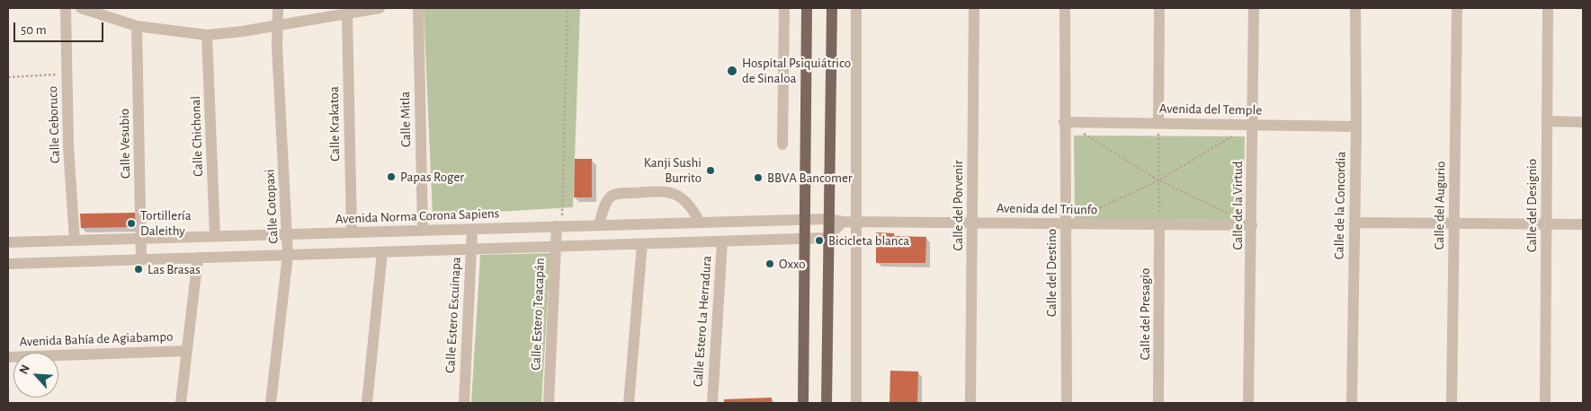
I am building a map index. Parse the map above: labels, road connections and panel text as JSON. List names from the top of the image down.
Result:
{
  "streets": {
    "street": [
      "Avenida del Temple",
      "Calle Mitla",
      "Calle Krakatoa",
      "Calle Ceboruco",
      "Calle Chichonal",
      "Calle Vesubio",
      "Calle del Porvenir",
      "Calle de la Virtud",
      "Calle de la Concordia",
      "Calle del Augurio",
      "Calle del Designio",
      "Calle Cotopaxi",
      "Avenida del Triunfo",
      "Avenida Norma Corona Sapiens",
      "Calle del Destino",
      "Calle Estero Teacapán",
      "Calle del Presagio",
      "Calle Estero Escuinapa",
      "Calle Estero La Herradura",
      "Avenida Bahía de Agiabampo"
    ]
  },
  "crossings": [
    ["Avenida del Temple", "Calle de la Virtud"],
    ["Avenida del Temple", "Calle de la Concordia"],
    ["Avenida del Temple", "Calle del Destino"],
    ["Calle Mitla", "Avenida Norma Corona Sapiens"],
    ["Calle Krakatoa", "Avenida Norma Corona Sapiens"],
    ["Calle Ceboruco", "Avenida Norma Corona Sapiens"],
    ["Calle Chichonal", "Avenida Norma Corona Sapiens"],
    ["Calle Vesubio", "Avenida Norma Corona Sapiens"],
    ["Calle del Porvenir", "Avenida del Triunfo"],
    ["Calle de la Virtud", "Avenida del Triunfo"],
    ["Calle Cotopaxi", "Avenida Norma Corona Sapiens"],
    ["Avenida del Triunfo", "Avenida Norma Corona Sapiens"],
    ["Avenida del Triunfo", "Calle del Destino"],
    ["Avenida del Triunfo", "Calle del Presagio"],
    ["Avenida Norma Corona Sapiens", "Calle Estero Teacapán"],
    ["Avenida Norma Corona Sapiens", "Calle Estero Escuinapa"]
  ],
  "places": [
    "Hospital Psiquiátrico de Sinaloa",
    "Kanji Sushi Burrito",
    "Papas Roger",
    "BBVA Bancomer",
    "Tortillería Daleithy",
    "Bicicleta blanca",
    "Oxxo",
    "Las Brasas"
  ],
  "scale_bar": "50 m",
  "north": "top left"
}
